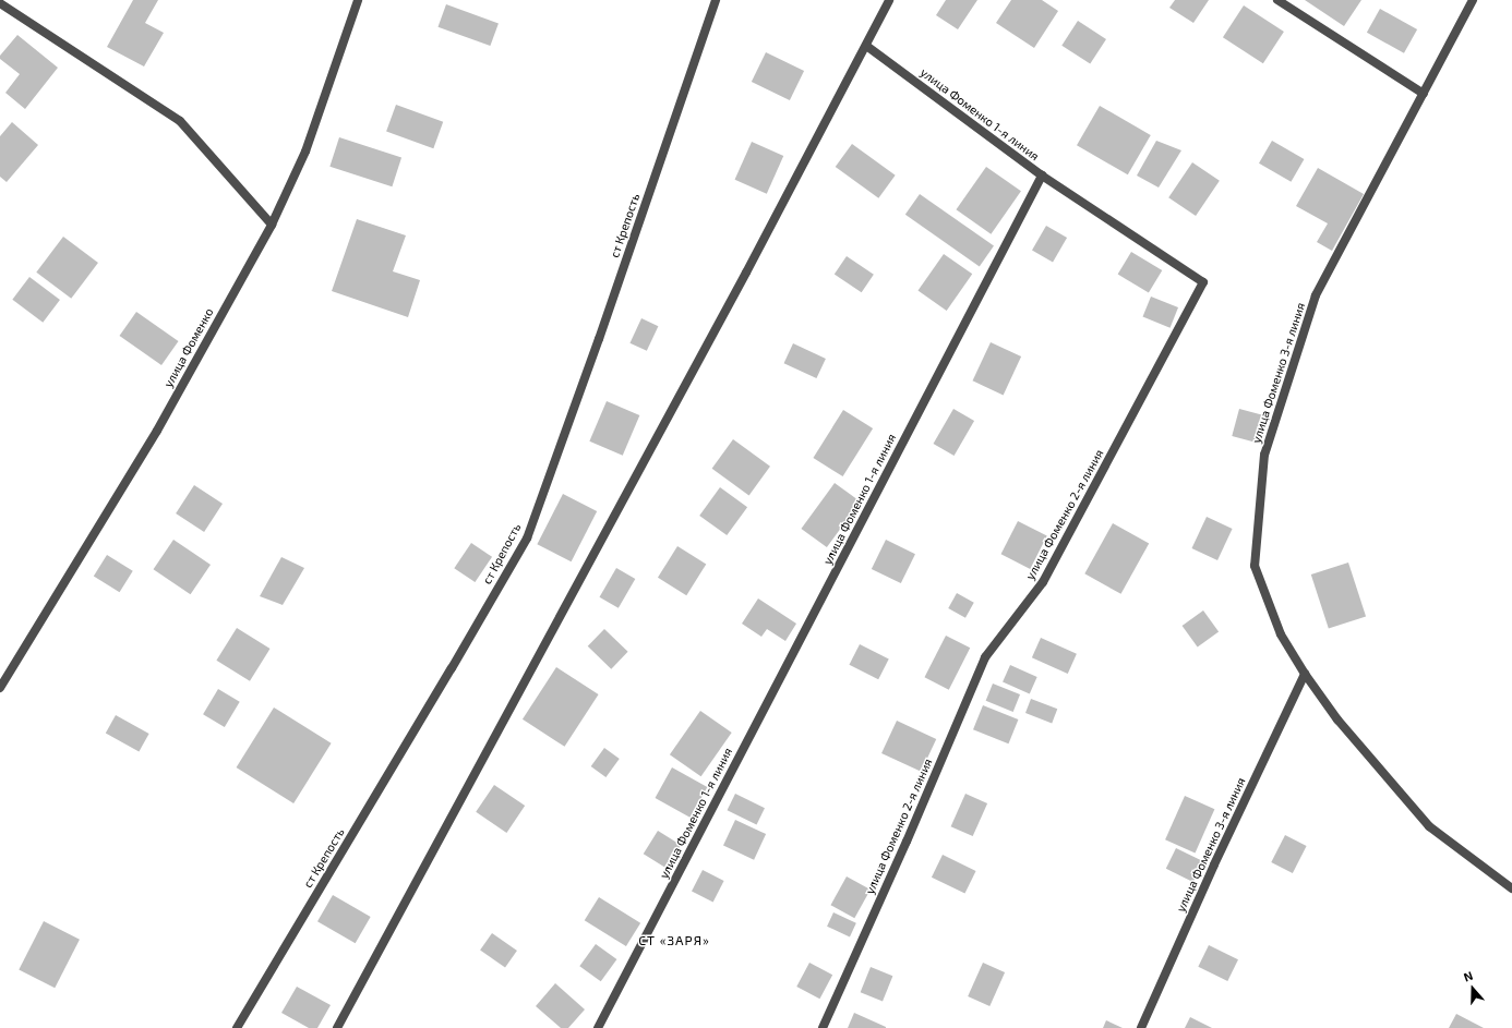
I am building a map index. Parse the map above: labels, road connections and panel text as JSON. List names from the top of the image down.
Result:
{
  "streets": {
    "street": [
      "улица Фоменко 1-я линия",
      "ст Крепость",
      "улица Фоменко",
      "улица Фоменко 3-я линия",
      "улица Фоменко 2-я линия"
    ]
  },
  "crossings": [
    ["улица Фоменко 1-я линия", "улица Фоменко 2-я линия"]
  ],
  "districts": ["СТ «ЗАРЯ»"],
  "north": "top"
}
